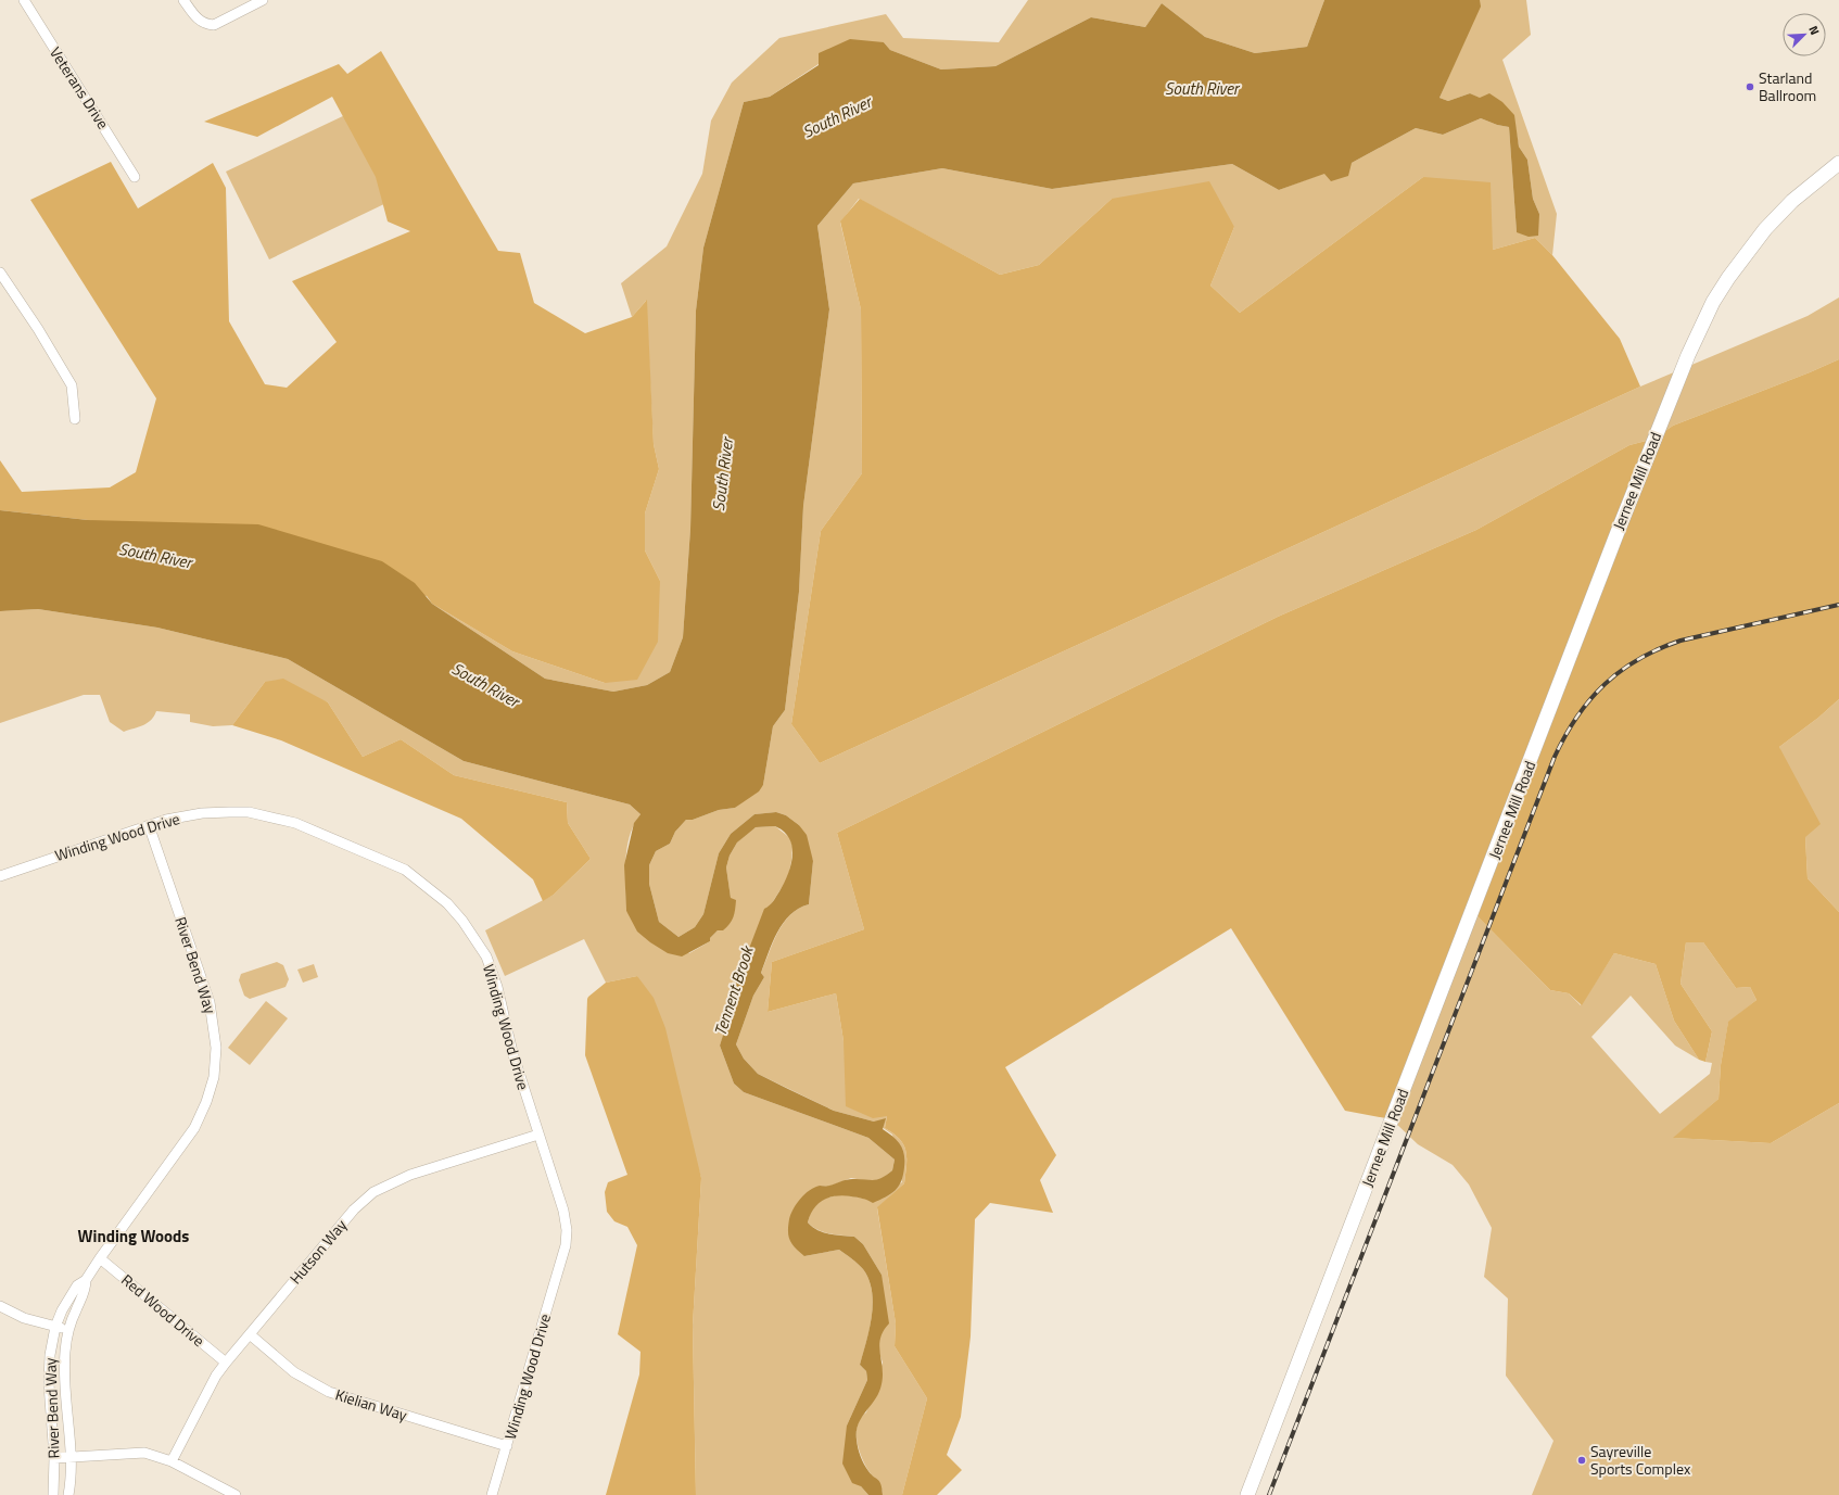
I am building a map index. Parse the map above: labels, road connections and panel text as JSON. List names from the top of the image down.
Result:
{
  "streets": {
    "street": [
      "Veterans Drive",
      "Jernee Mill Road",
      "Winding Wood Drive",
      "River Bend Way",
      "Hutson Way",
      "Red Wood Drive",
      "Kielian Way"
    ]
  },
  "crossings": [
    ["Winding Wood Drive", "River Bend Way"],
    ["Winding Wood Drive", "Hutson Way"],
    ["Winding Wood Drive", "Kielian Way"],
    ["River Bend Way", "Red Wood Drive"],
    ["Hutson Way", "Red Wood Drive"],
    ["Hutson Way", "Kielian Way"]
  ],
  "districts": ["Winding Woods"],
  "water": ["South River", "Tennent Brook"],
  "places": ["Starland Ballroom", "Sayreville Sports Complex"],
  "north": "top right"
}
